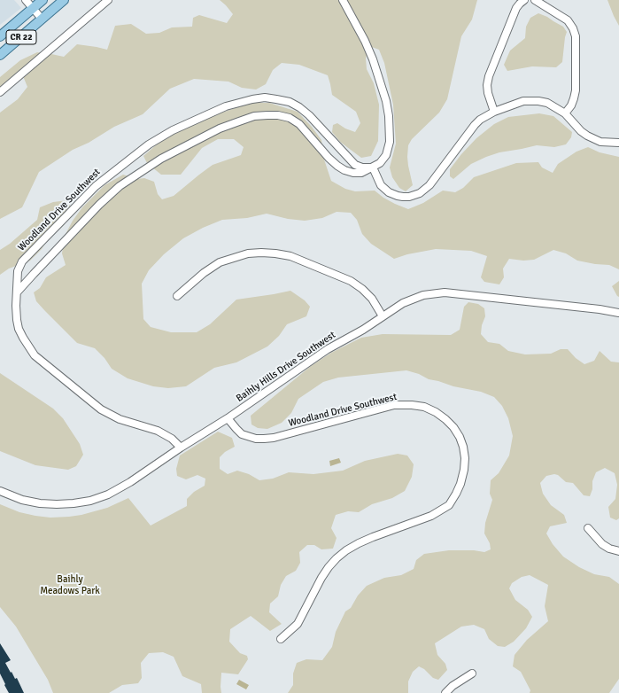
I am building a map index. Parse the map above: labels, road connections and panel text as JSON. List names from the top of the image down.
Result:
{
  "streets": {
    "main road": ["CR 22"],
    "street": ["Woodland Drive Southwest", "Baihly Hills Drive Southwest"]
  },
  "crossings": [
    ["Woodland Drive Southwest", "Baihly Hills Drive Southwest"]
  ],
  "parks": ["Baihly Meadows Park"]
}
